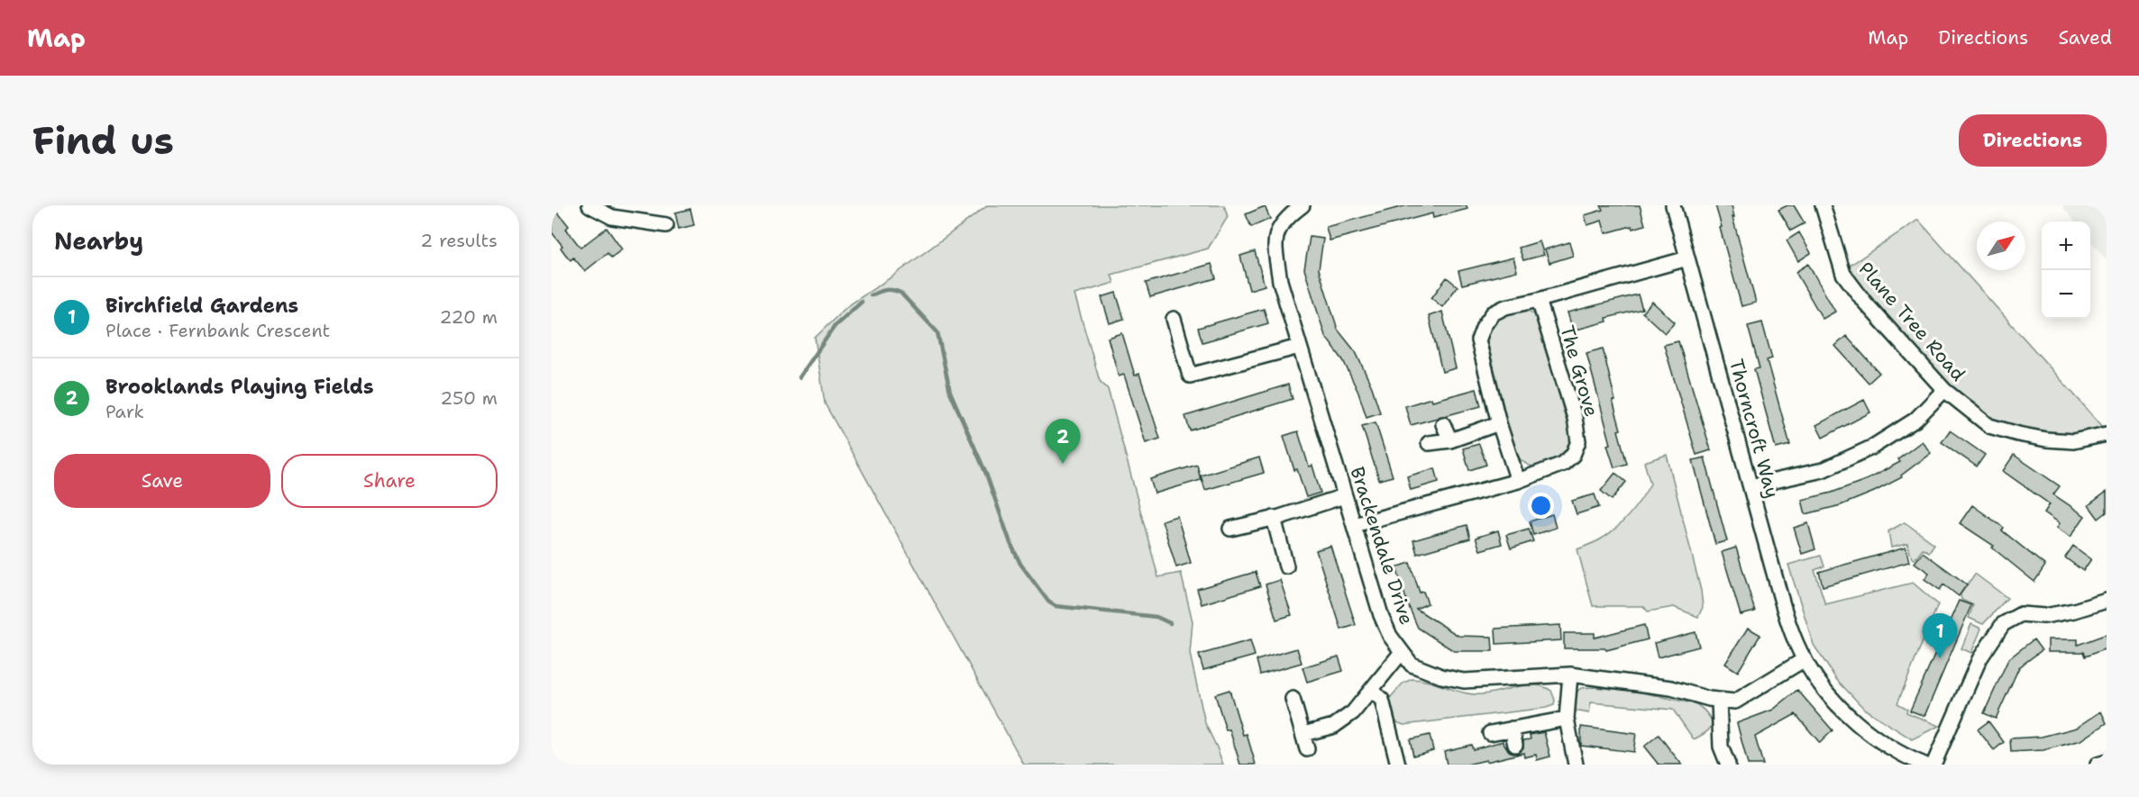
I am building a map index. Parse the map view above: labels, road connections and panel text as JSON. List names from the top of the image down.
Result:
{
  "streets": {
    "street": [
      "Plane Tree Road",
      "The Grove",
      "Thorncroft Way",
      "Brackendale Drive"
    ]
  },
  "crossings": [
    ["The Grove", "Brackendale Drive"],
    ["Thorncroft Way", "Brackendale Drive"]
  ],
  "north": "top right",
  "page": {
    "header": "Map",
    "nav": ["Map", "Directions", "Saved"],
    "buttons": [
      "Directions",
      ["Save", "Share"]
    ],
    "title": "Find us",
    "heading": ["Nearby", "2 results"],
    "map_buttons": ["+", "−"],
    "list": [
      {
        "mark": "1",
        "name": "Birchfield Gardens",
        "note": "Place · Fernbank Crescent",
        "value": "220 m"
      },
      {
        "mark": "2",
        "name": "Brooklands Playing Fields",
        "note": "Park",
        "value": "250 m"
      }
    ],
    "pins": ["2", "1"]
  }
}
